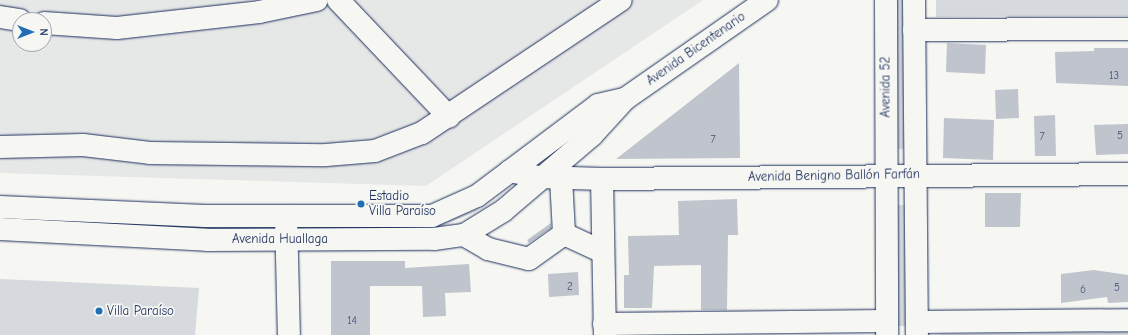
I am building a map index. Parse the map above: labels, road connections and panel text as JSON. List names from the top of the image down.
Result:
{
  "streets": {
    "street": [
      "Avenida Bicentenario",
      "Avenida 52",
      "Avenida Benigno Ballón Farfán",
      "Avenida Huallaga"
    ]
  },
  "crossings": [
    ["Avenida Bicentenario", "Avenida Benigno Ballón Farfán"],
    ["Avenida Bicentenario", "Avenida Huallaga"],
    ["Avenida 52", "Avenida Benigno Ballón Farfán"],
    ["Avenida Benigno Ballón Farfán", "Avenida Huallaga"]
  ],
  "places": ["Estadio Villa Paraíso", "Villa Paraíso"],
  "house_numbers": [
    "13",
    "5",
    "7",
    "7",
    "2",
    "5",
    "6",
    "14"
  ],
  "north": "right"
}
